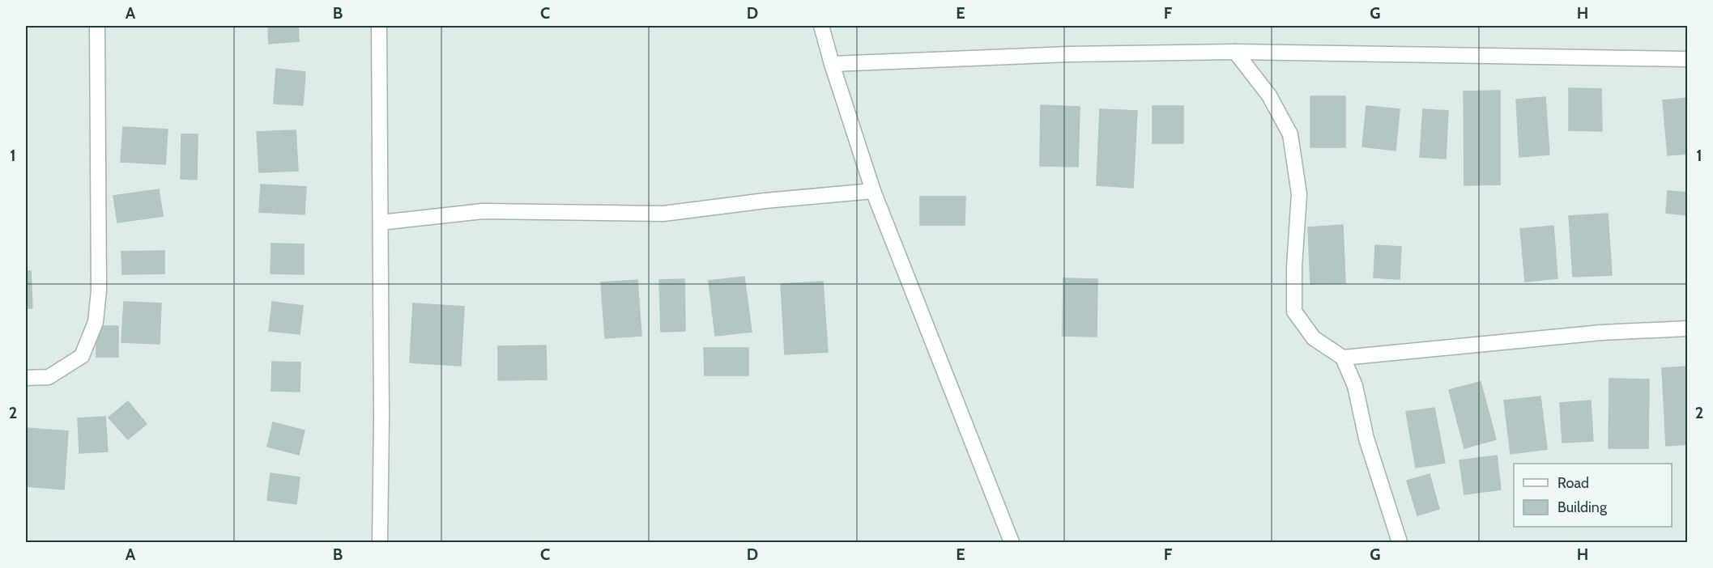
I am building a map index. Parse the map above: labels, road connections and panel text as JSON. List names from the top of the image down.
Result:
{
  "legend": ["Road", "Building"],
  "grid": {
    "columns": [
      "A",
      "B",
      "C",
      "D",
      "E",
      "F",
      "G",
      "H"
    ],
    "rows": ["1", "2"]
  }
}
